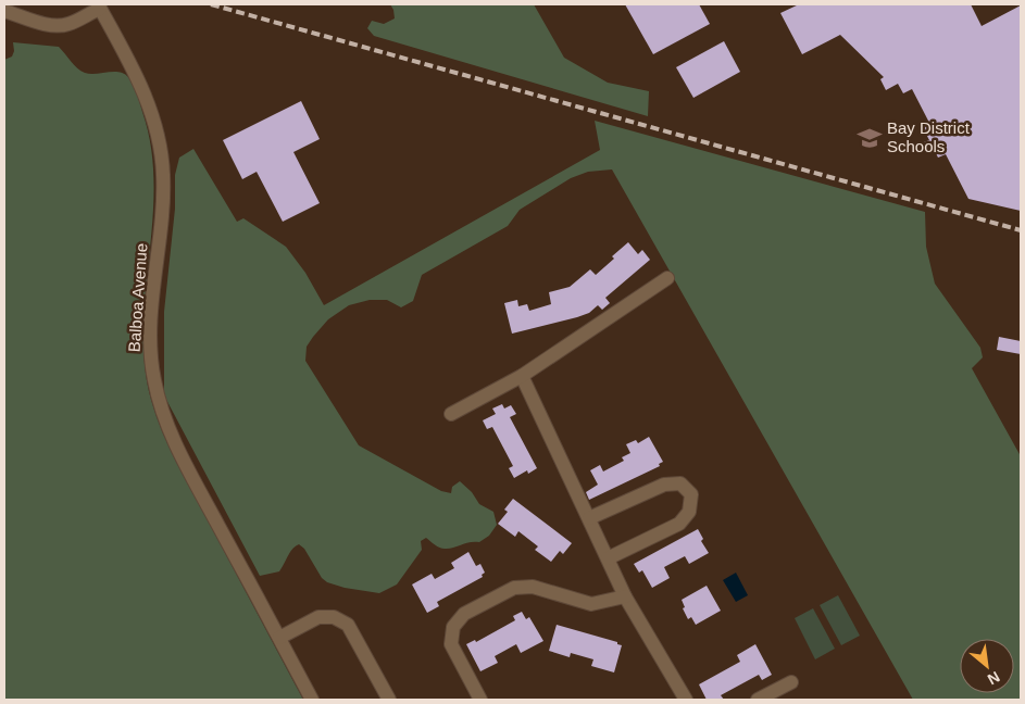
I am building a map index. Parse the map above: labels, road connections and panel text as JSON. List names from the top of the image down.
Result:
{
  "streets": {
    "street": ["Balboa Avenue"]
  },
  "places": {
    "school or university": ["Bay District Schools"]
  },
  "north": "bottom right"
}
